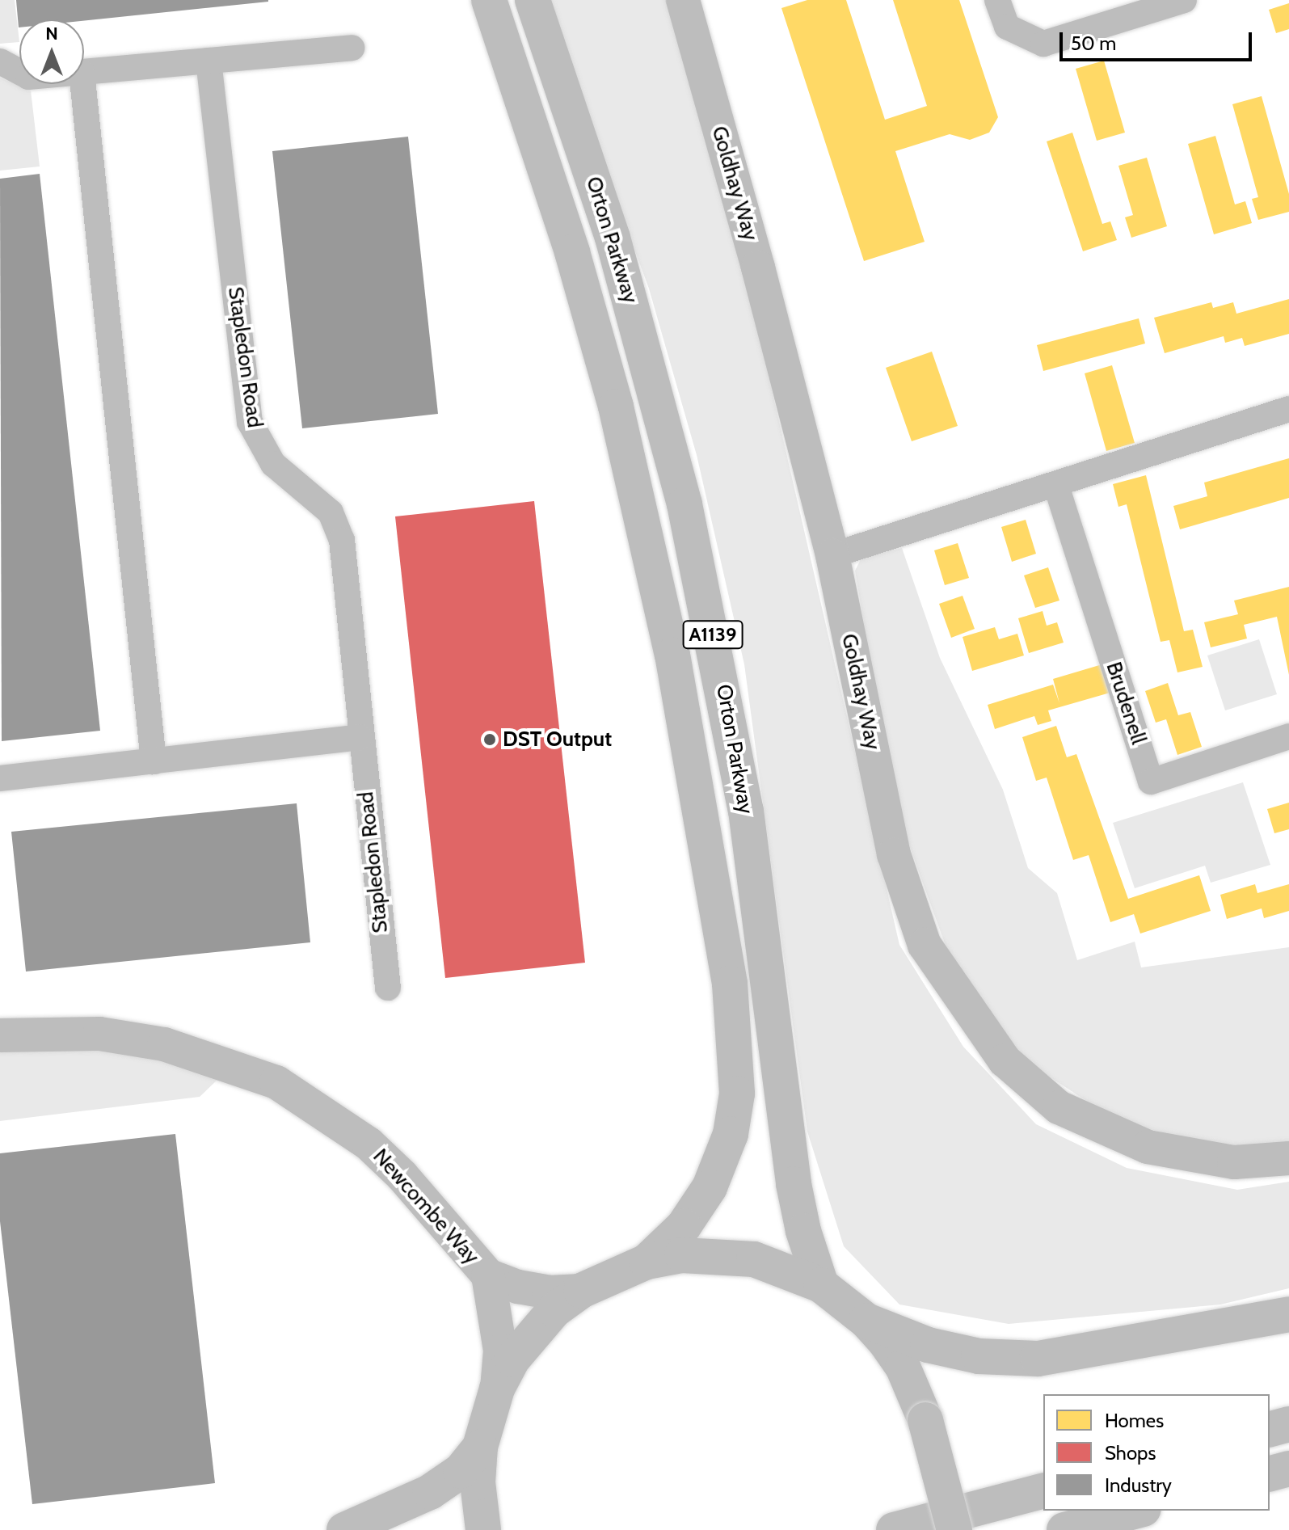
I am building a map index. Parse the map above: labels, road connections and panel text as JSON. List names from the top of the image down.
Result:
{
  "streets": {
    "main road": ["Orton Parkway", "A1139"],
    "street": [
      "Goldhay Way",
      "Stapledon Road",
      "Brudenell",
      "Newcombe Way"
    ]
  },
  "places": ["DST Output"],
  "legend": ["Homes", "Shops", "Industry"],
  "scale_bar": "50 m",
  "north": "top"
}
